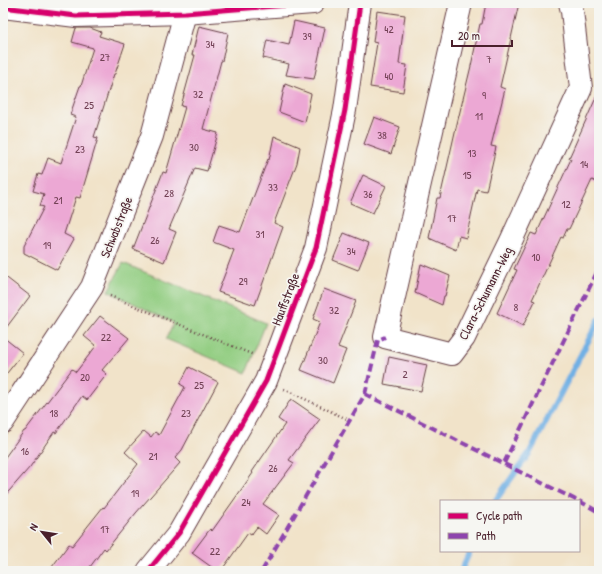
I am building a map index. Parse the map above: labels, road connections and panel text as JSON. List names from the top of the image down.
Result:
{
  "streets": {
    "street": ["Schwabstraße", "Clara-Schumann-Weg", "Hauffstraße"]
  },
  "house_numbers": [
    "42",
    "39",
    "34",
    "27",
    "7",
    "40",
    "32",
    "9",
    "25",
    "11",
    "38",
    "30",
    "23",
    "13",
    "14",
    "15",
    "33",
    "28",
    "36",
    "21",
    "12",
    "17",
    "31",
    "26",
    "19",
    "34",
    "10",
    "29",
    "8",
    "32",
    "22",
    "30",
    "2",
    "20",
    "25",
    "18",
    "23",
    "16",
    "21",
    "26",
    "19",
    "24",
    "17",
    "22"
  ],
  "legend": ["Cycle path", "Path"],
  "scale_bar": "20 m",
  "north": "top left"
}
